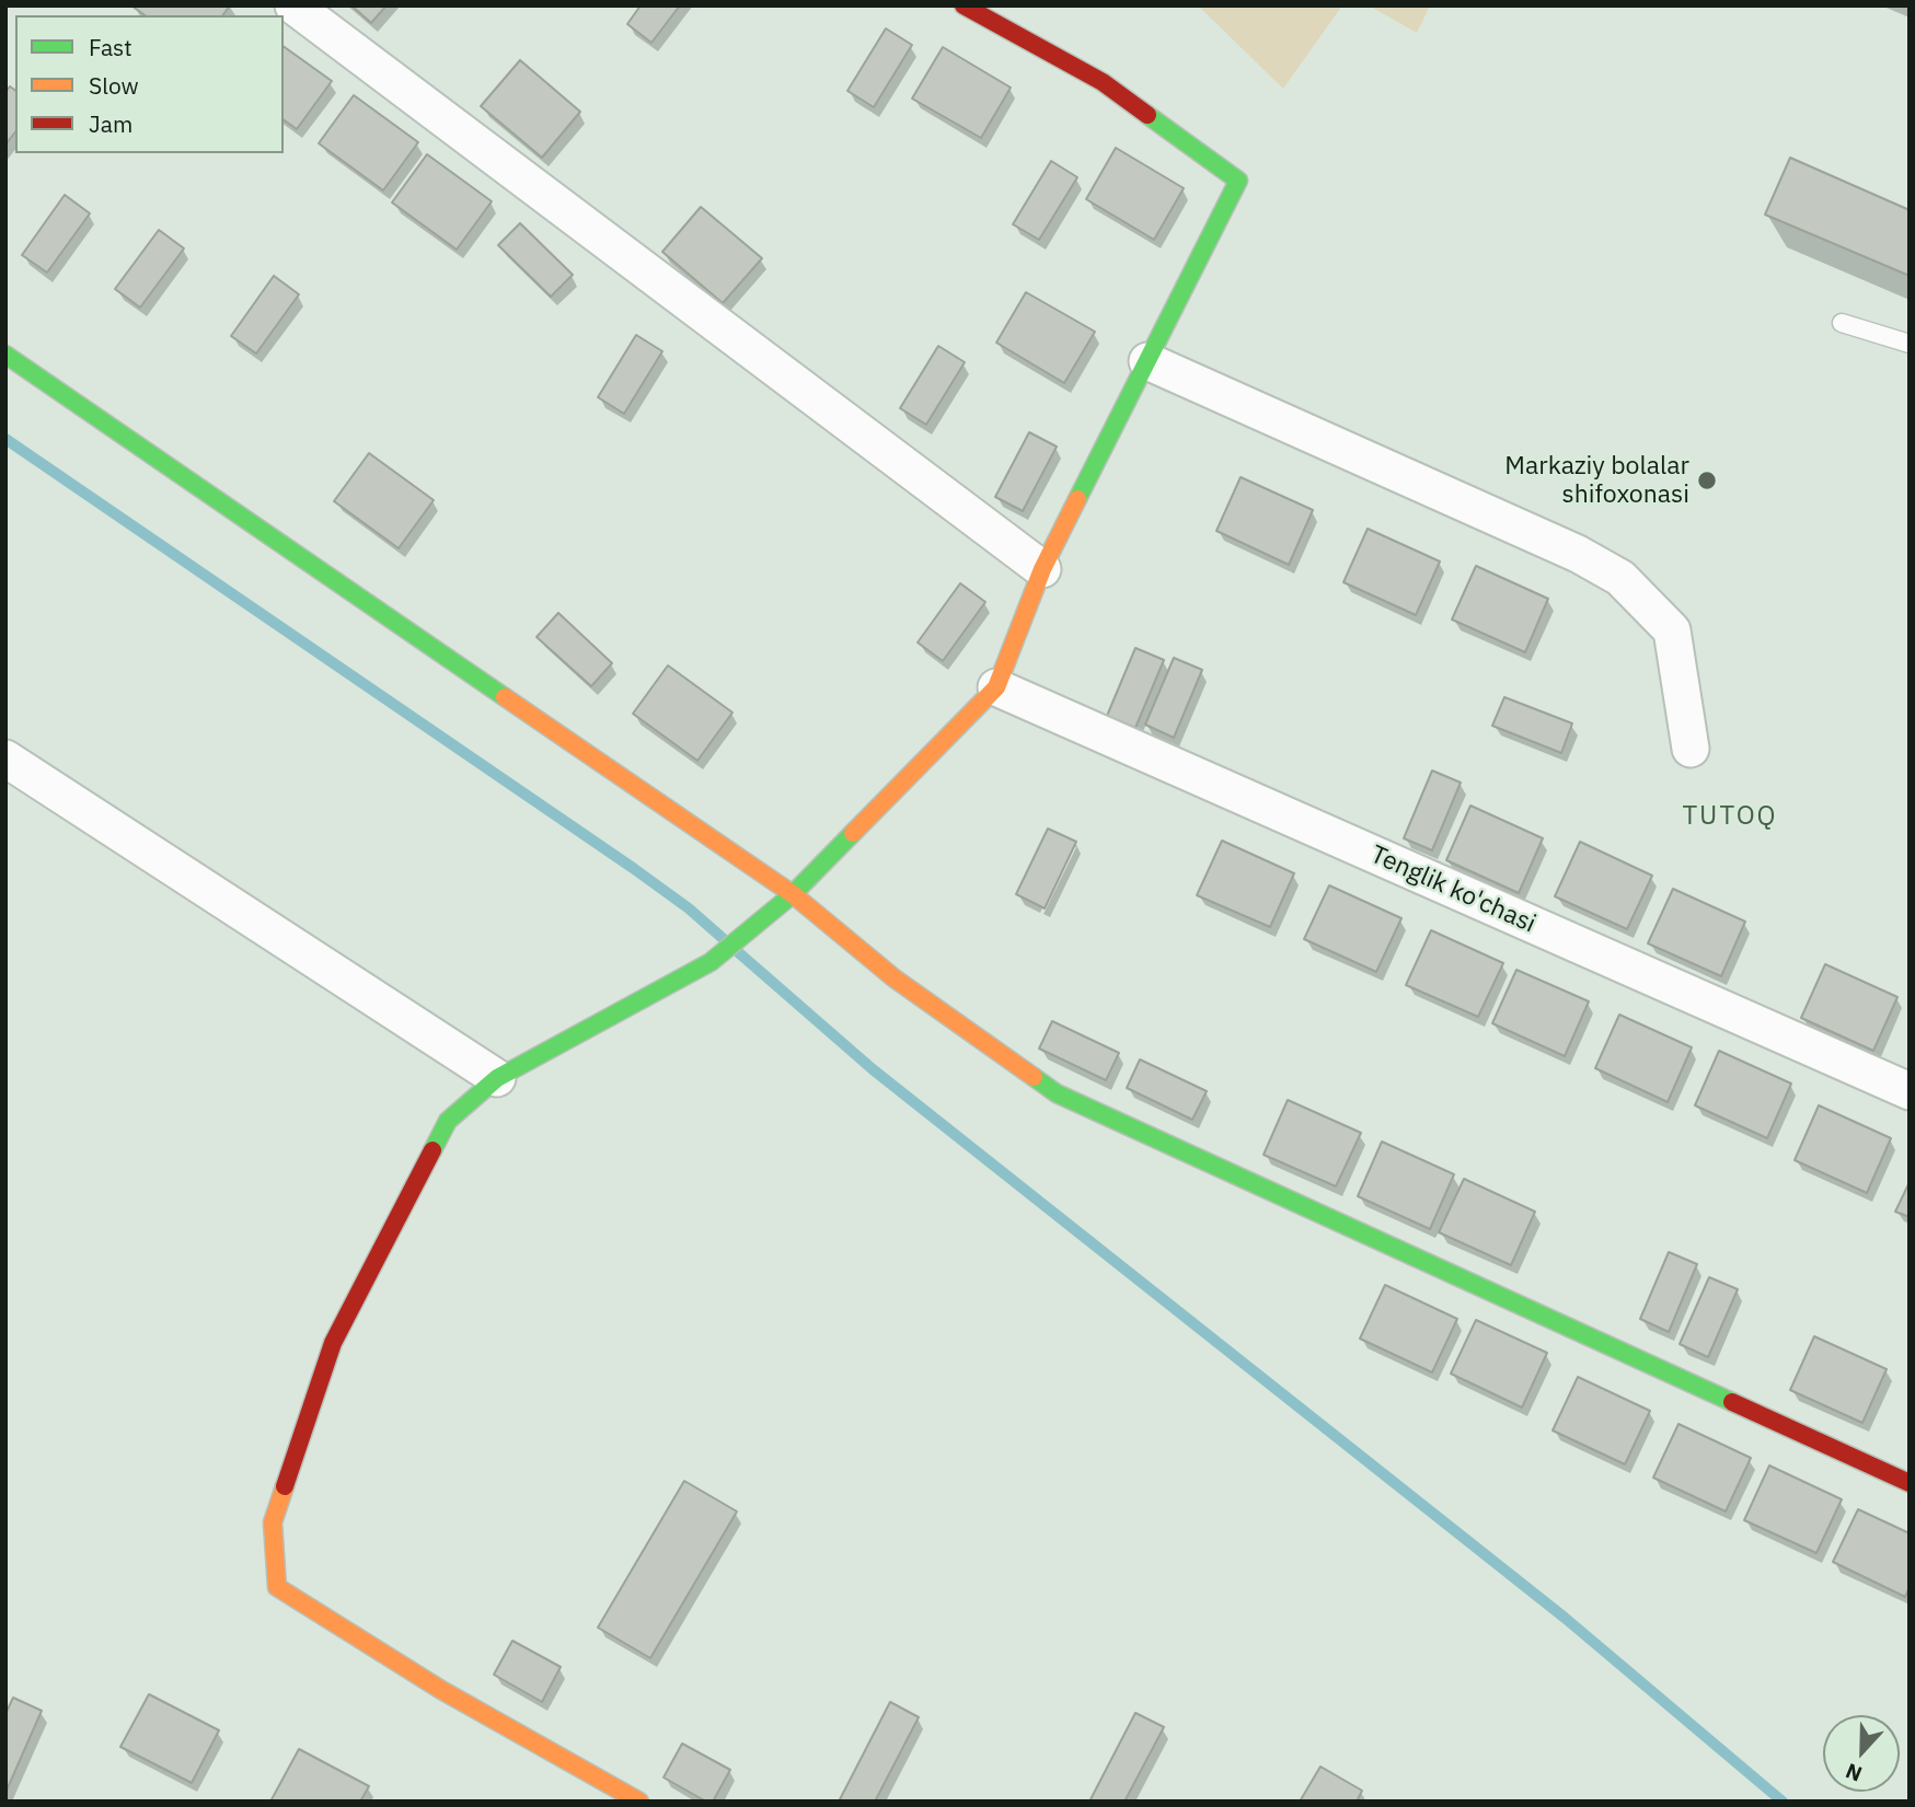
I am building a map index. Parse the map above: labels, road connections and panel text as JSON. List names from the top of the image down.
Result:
{
  "streets": {
    "street": ["Tenglik ko'chasi"]
  },
  "districts": ["TUTOQ"],
  "places": ["Markaziy bolalar shifoxonasi"],
  "legend": ["Fast", "Slow", "Jam"],
  "north": "bottom"
}
